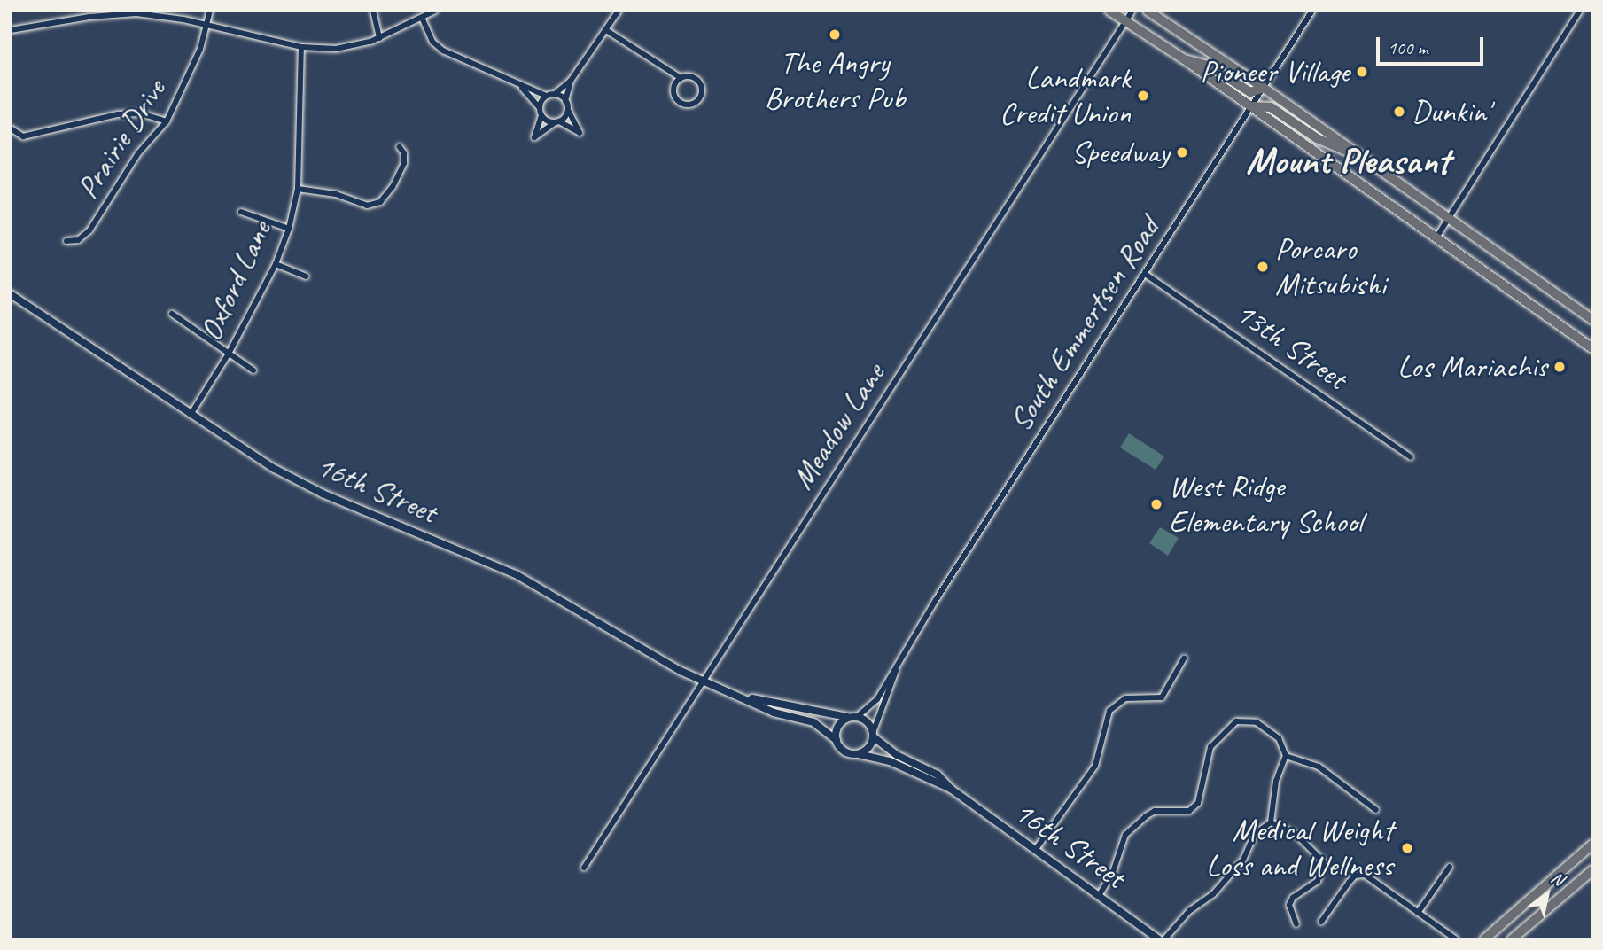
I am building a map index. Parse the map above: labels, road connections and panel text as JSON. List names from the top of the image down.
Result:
{
  "streets": {
    "street": [
      "Prairie Drive",
      "Oxford Lane",
      "South Emmertsen Road",
      "13th Street",
      "Meadow Lane",
      "16th Street"
    ]
  },
  "crossings": [
    ["Oxford Lane", "16th Street"],
    ["South Emmertsen Road", "13th Street"],
    ["South Emmertsen Road", "16th Street"],
    ["Meadow Lane", "16th Street"]
  ],
  "districts": ["Mount Pleasant"],
  "places": [
    "The Angry Brothers Pub",
    "Pioneer Village",
    "Landmark Credit Union",
    "Dunkin'",
    "Speedway",
    "Porcaro Mitsubishi",
    "Los Mariachis",
    "West Ridge Elementary School",
    "Medical Weight Loss and Wellness"
  ],
  "scale_bar": "100 m",
  "north": "top right"
}
